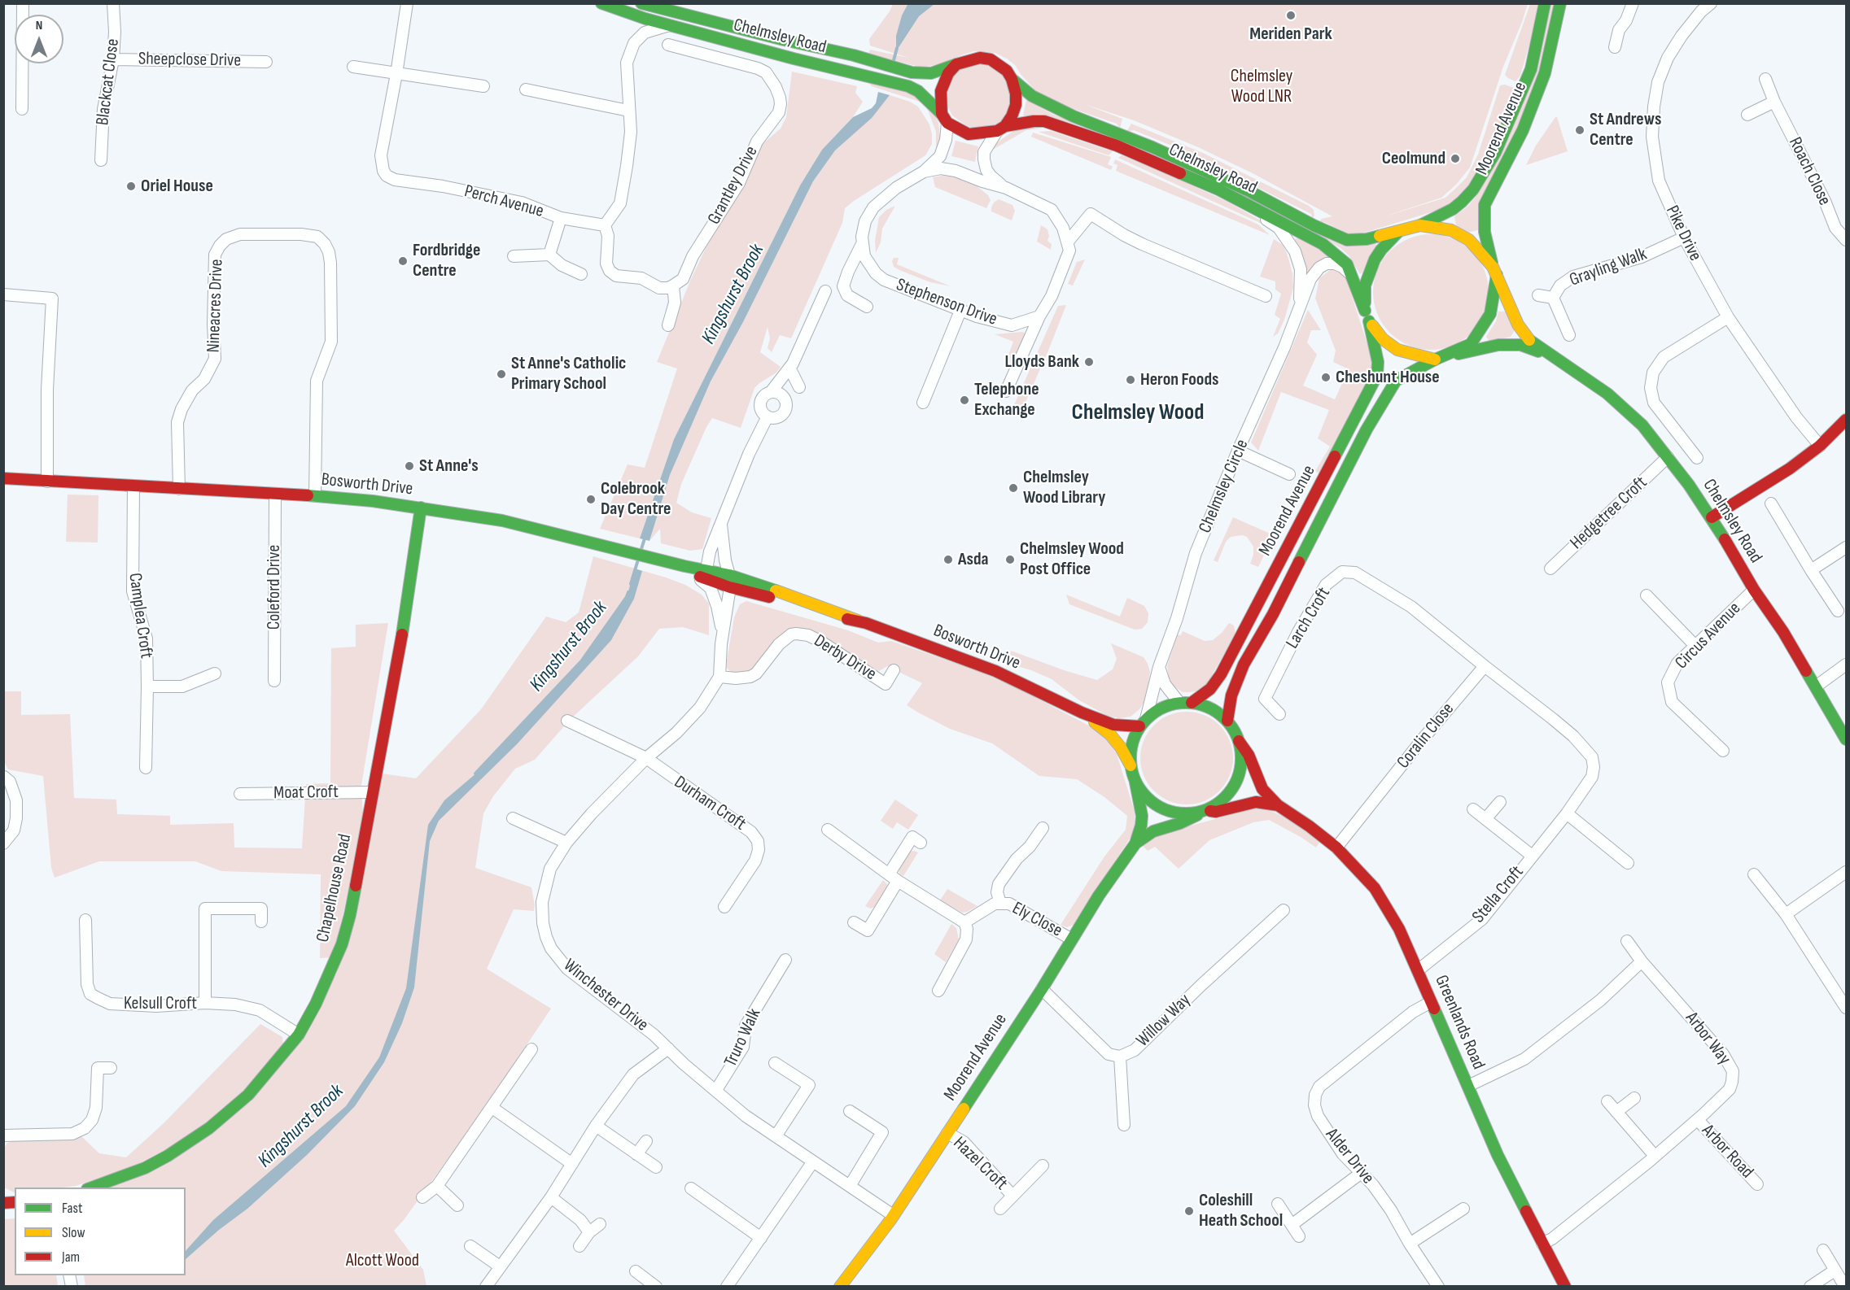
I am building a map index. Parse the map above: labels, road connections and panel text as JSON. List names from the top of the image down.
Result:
{
  "streets": {
    "street": [
      "Chelmsley Road",
      "Sheepclose Drive",
      "Blackcat Close",
      "Moorend Avenue",
      "Roach Close",
      "Grantley Drive",
      "Perch Avenue",
      "Pike Drive",
      "Grayling Walk",
      "Stephenson Drive",
      "Nineacres Drive",
      "Bosworth Drive",
      "Chelmsley Circle",
      "Hedgetree Croft",
      "Coleford Drive",
      "Camplea Croft",
      "Larch Croft",
      "Circus Avenue",
      "Derby Drive",
      "Coralin Close",
      "Moat Croft",
      "Durham Croft",
      "Chapelhouse Road",
      "Stella Croft",
      "Ely Close",
      "Winchester Drive",
      "Kelsull Croft",
      "Willow Way",
      "Greenlands Road",
      "Truro Walk",
      "Arbor Way",
      "Arbor Road",
      "Alder Drive",
      "Hazel Croft"
    ]
  },
  "crossings": [
    ["Chelmsley Road", "Moorend Avenue"],
    ["Chelmsley Road", "Chelmsley Circle"],
    ["Chelmsley Road", "Hedgetree Croft"],
    ["Chelmsley Road", "Circus Avenue"],
    ["Sheepclose Drive", "Blackcat Close"],
    ["Moorend Avenue", "Bosworth Drive"],
    ["Moorend Avenue", "Chelmsley Circle"],
    ["Moorend Avenue", "Ely Close"],
    ["Moorend Avenue", "Winchester Drive"],
    ["Moorend Avenue", "Willow Way"],
    ["Moorend Avenue", "Greenlands Road"],
    ["Moorend Avenue", "Hazel Croft"],
    ["Pike Drive", "Grayling Walk"],
    ["Nineacres Drive", "Bosworth Drive"],
    ["Bosworth Drive", "Chelmsley Circle"],
    ["Bosworth Drive", "Coleford Drive"],
    ["Bosworth Drive", "Camplea Croft"],
    ["Bosworth Drive", "Chapelhouse Road"],
    ["Bosworth Drive", "Winchester Drive"],
    ["Bosworth Drive", "Greenlands Road"],
    ["Chelmsley Circle", "Greenlands Road"],
    ["Larch Croft", "Coralin Close"],
    ["Larch Croft", "Stella Croft"],
    ["Derby Drive", "Winchester Drive"],
    ["Coralin Close", "Stella Croft"],
    ["Coralin Close", "Greenlands Road"],
    ["Moat Croft", "Chapelhouse Road"],
    ["Durham Croft", "Winchester Drive"],
    ["Chapelhouse Road", "Kelsull Croft"],
    ["Stella Croft", "Greenlands Road"],
    ["Winchester Drive", "Truro Walk"],
    ["Greenlands Road", "Arbor Way"],
    ["Greenlands Road", "Alder Drive"],
    ["Arbor Way", "Arbor Road"]
  ],
  "districts": ["Chelmsley Wood"],
  "water": ["Kingshurst Brook"],
  "parks": ["Chelmsley Wood LNR", "Alcott Wood"],
  "places": [
    "Meriden Park",
    "St Andrews Centre",
    "Ceolmund",
    "Oriel House",
    "Fordbridge Centre",
    "Lloyds Bank",
    "St Anne's Catholic Primary School",
    "Cheshunt House",
    "Heron Foods",
    "Telephone Exchange",
    "St Anne's",
    "Chelmsley Wood Library",
    "Colebrook Day Centre",
    "Asda",
    "Chelmsley Wood Post Office",
    "Coleshill Heath School"
  ],
  "legend": ["Fast", "Slow", "Jam"],
  "north": "top"
}
